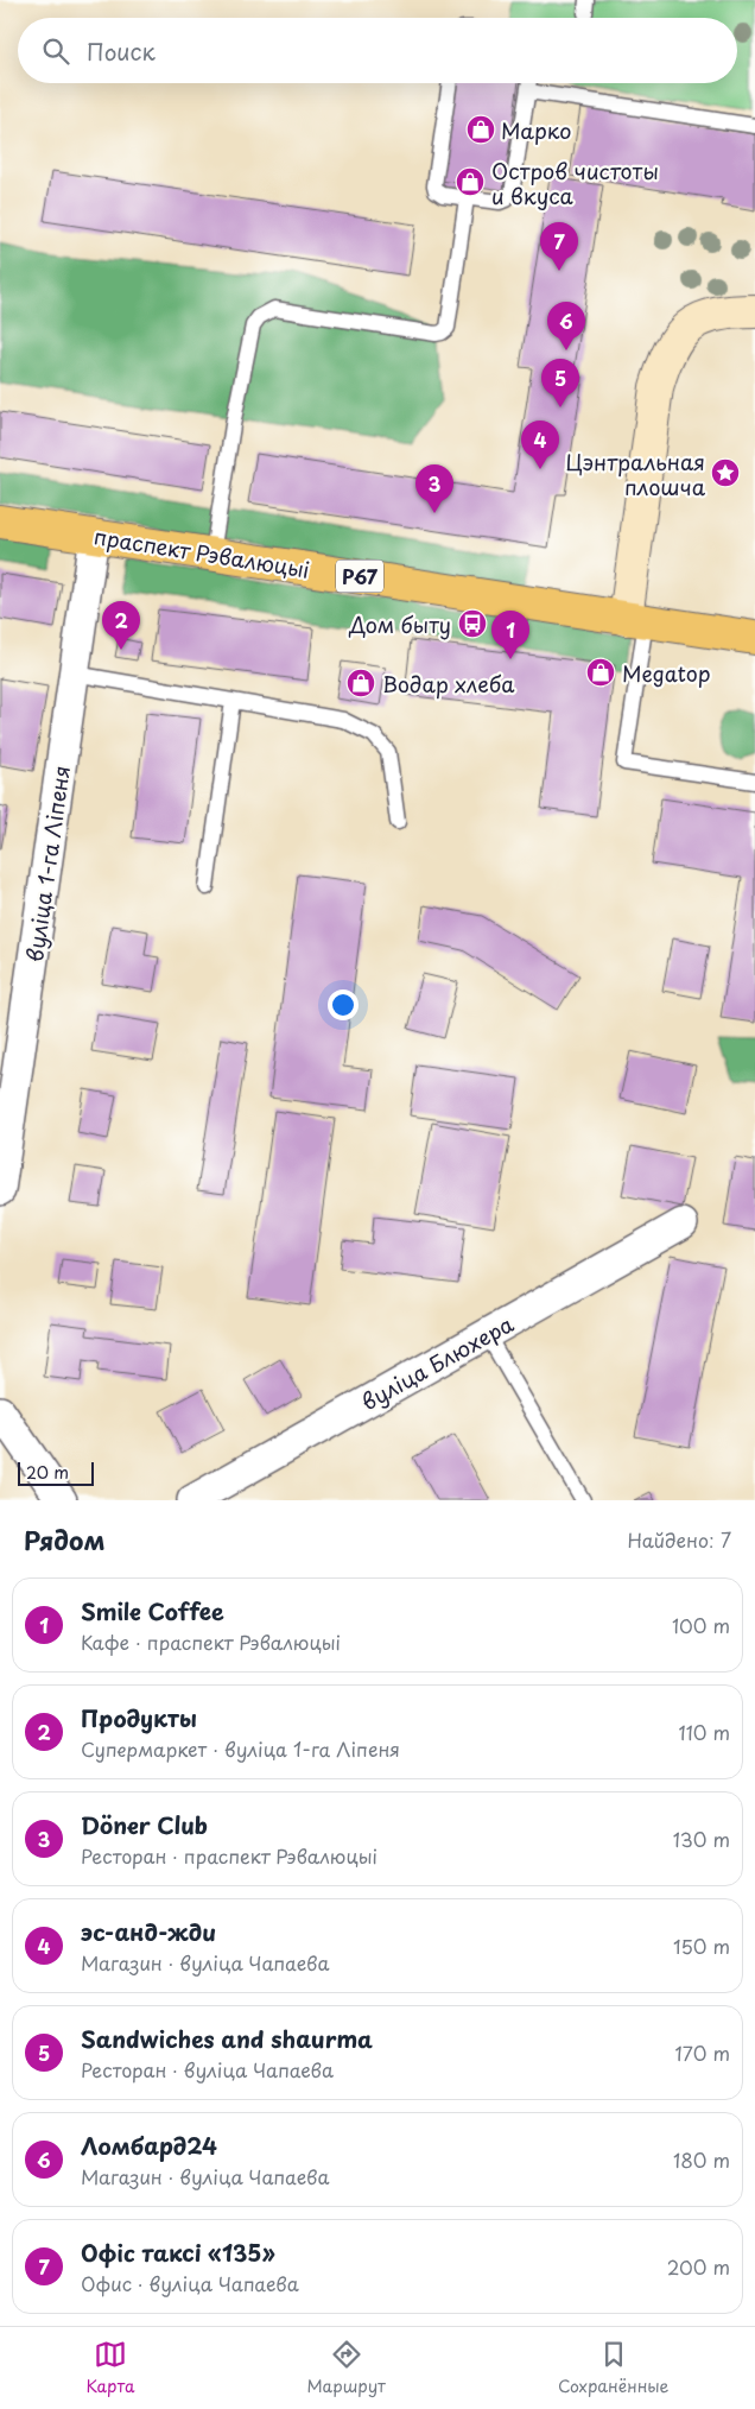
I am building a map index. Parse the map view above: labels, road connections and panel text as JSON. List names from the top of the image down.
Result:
{
  "streets": {
    "main road": ["праспект Рэвалюцыі", "Р67"],
    "street": ["вуліца 1-га Ліпеня", "вуліца Блюхера"]
  },
  "crossings": [
    ["праспект Рэвалюцыі", "вуліца 1-га Ліпеня"]
  ],
  "places": {
    "shop": [
      "Марко",
      "Остров чистоты и вкуса",
      "Megatop",
      "Водар хлеба"
    ],
    "place": ["Цэнтральная плошча"],
    "bus stop": ["Дом быту"]
  },
  "scale_bar": "20 m",
  "page": {
    "search": "Поиск",
    "pins": [
      "7",
      "6",
      "5",
      "4",
      "3",
      "2",
      "1"
    ],
    "scale": "20 m",
    "heading": ["Рядом", "Найдено: 7"],
    "list": [
      {
        "mark": "1",
        "name": "Smile Coffee",
        "note": "Кафе · праспект Рэвалюцыі",
        "value": "100 m"
      },
      {
        "mark": "2",
        "name": "Продукты",
        "note": "Супермаркет · вуліца 1-га Ліпеня",
        "value": "110 m"
      },
      {
        "mark": "3",
        "name": "Döner Club",
        "note": "Ресторан · праспект Рэвалюцыі",
        "value": "130 m"
      },
      {
        "mark": "4",
        "name": "эс-анд-жди",
        "note": "Магазин · вуліца Чапаева",
        "value": "150 m"
      },
      {
        "mark": "5",
        "name": "Sandwiches and shaurma",
        "note": "Ресторан · вуліца Чапаева",
        "value": "170 m"
      },
      {
        "mark": "6",
        "name": "Ломбард24",
        "note": "Магазин · вуліца Чапаева",
        "value": "180 m"
      },
      {
        "mark": "7",
        "name": "Офіс таксі «135»",
        "note": "Офис · вуліца Чапаева",
        "value": "200 m"
      }
    ],
    "nav": ["Карта", "Маршрут", "Сохранённые"]
  }
}
